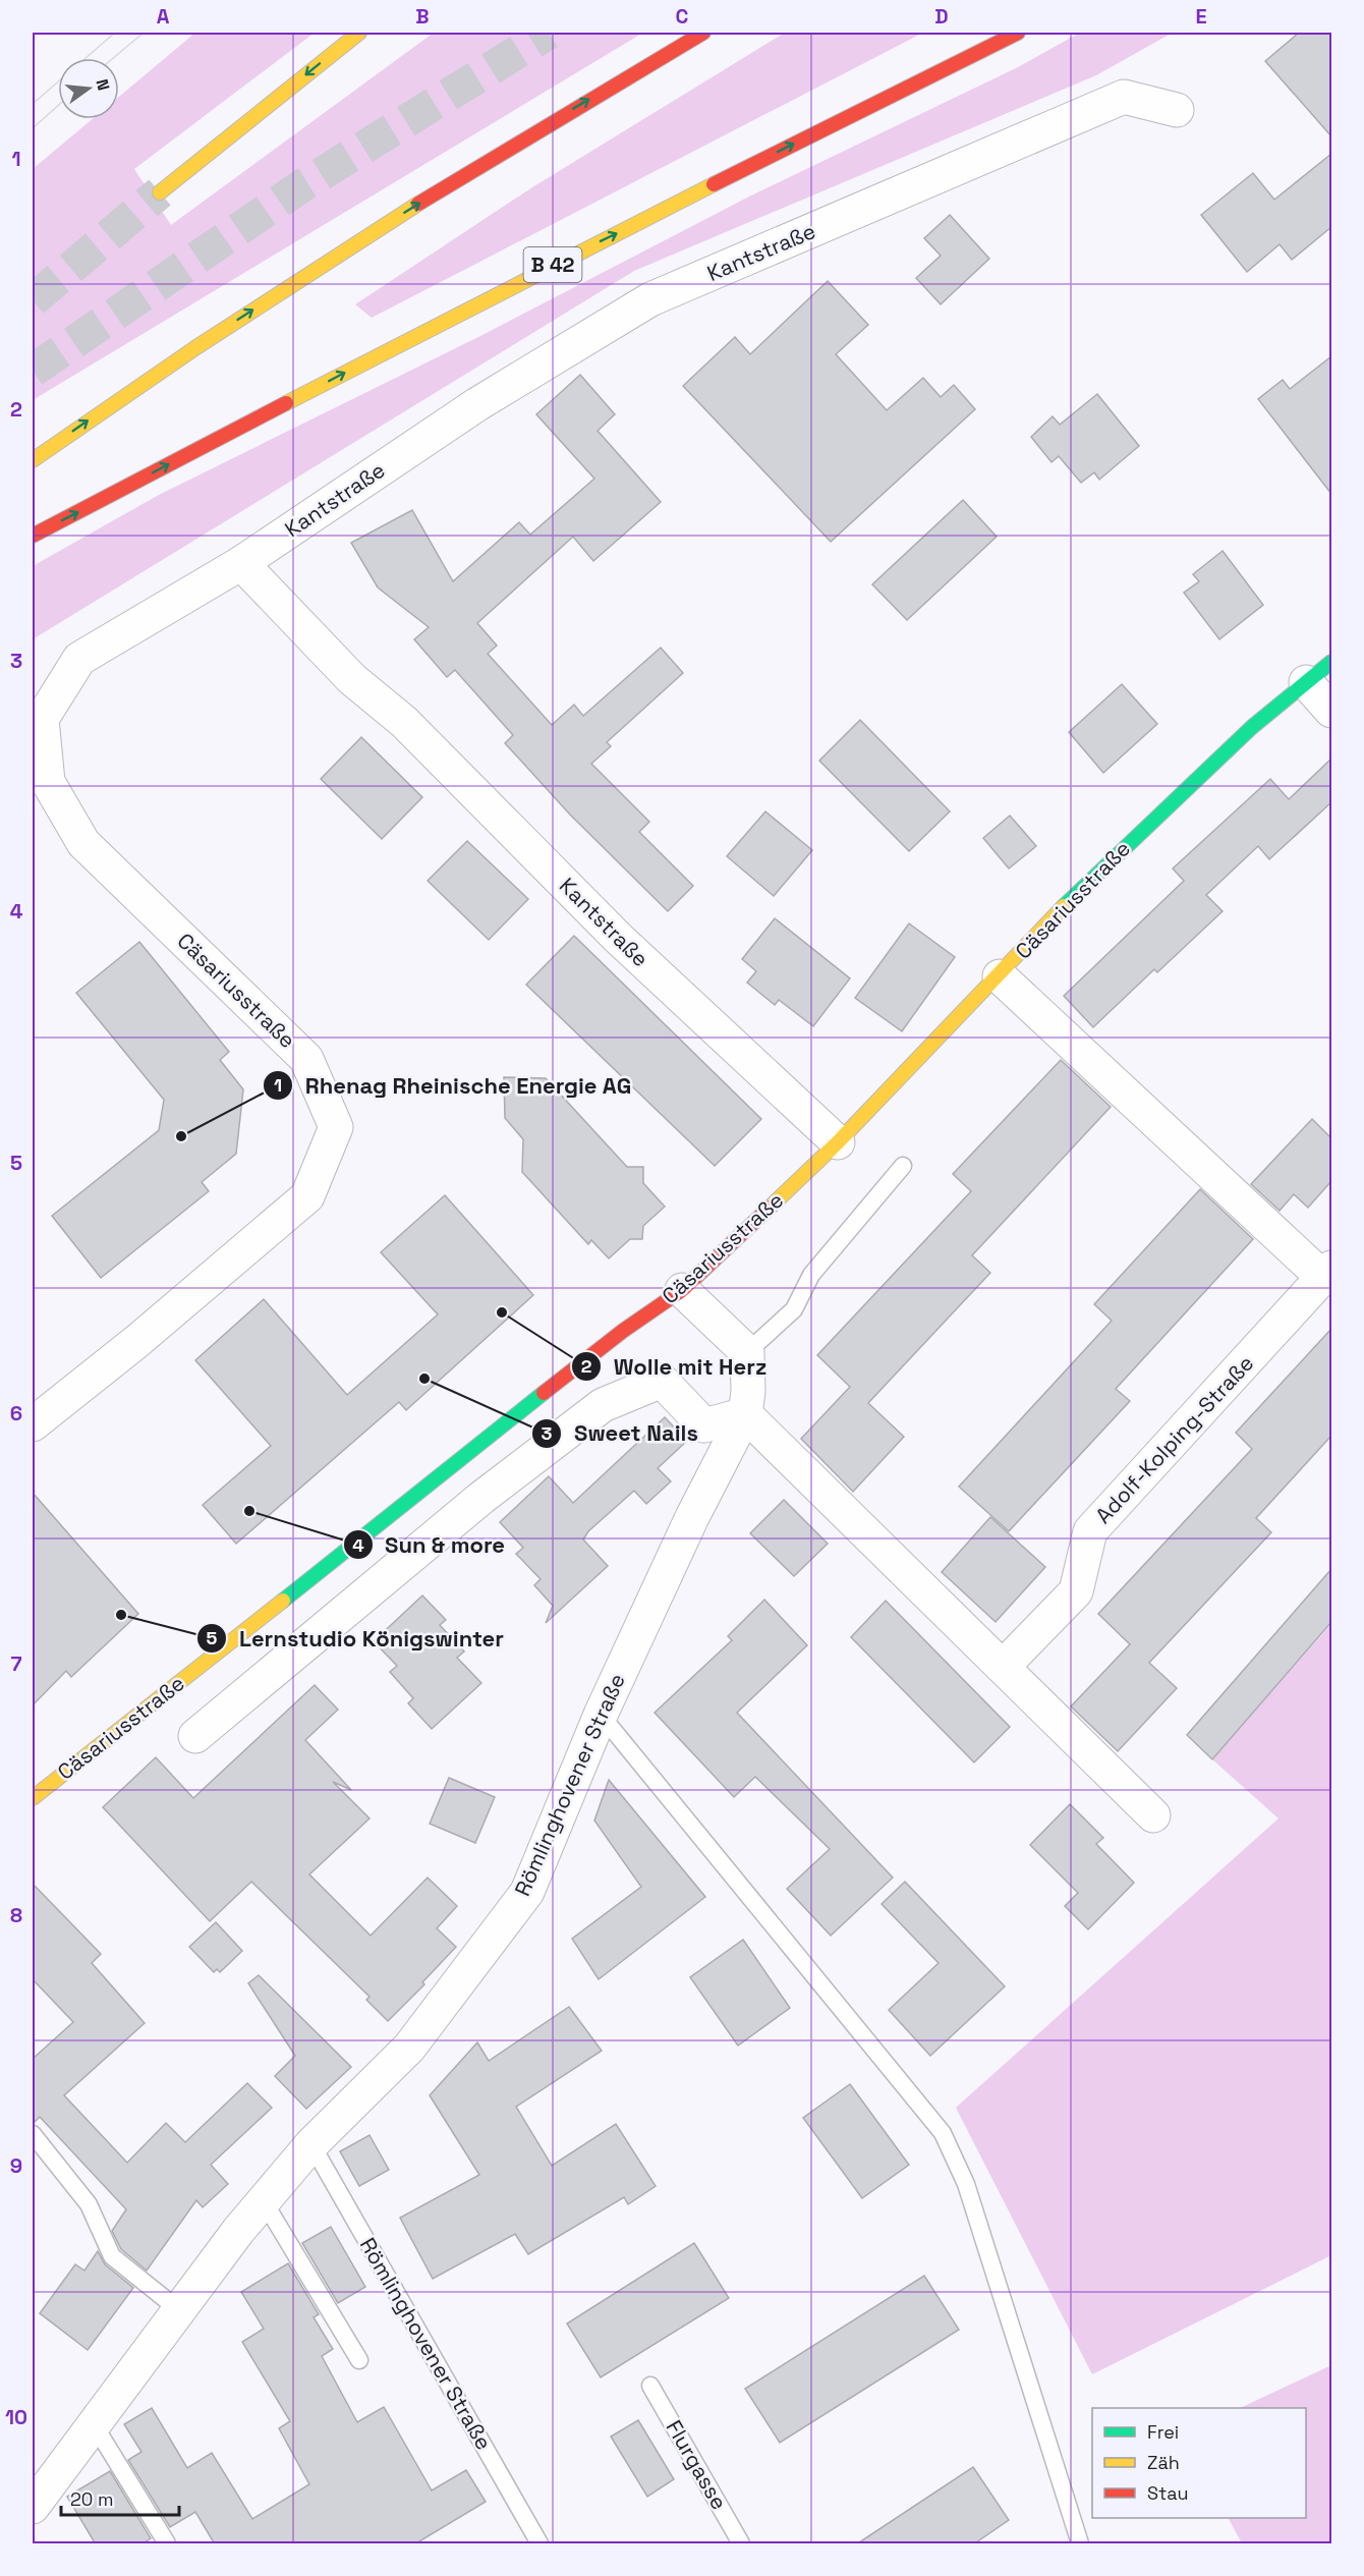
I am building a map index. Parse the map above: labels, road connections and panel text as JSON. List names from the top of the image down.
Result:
{
  "streets": {
    "main road": ["B 42", "Cäsariusstraße"],
    "street": ["Kantstraße", "Adolf-Kolping-Straße", "Römlinghovener Straße"],
    "lane": ["Flurgasse"]
  },
  "crossings": [
    ["Kantstraße", "Cäsariusstraße"],
    ["Cäsariusstraße", "Adolf-Kolping-Straße"]
  ],
  "places": [
    "Rhenag Rheinische Energie AG",
    "Wolle mit Herz",
    "Sweet Nails",
    "Sun & more",
    "Lernstudio Königswinter"
  ],
  "legend": ["Frei", "Zäh", "Stau"],
  "scale_bar": "20 m",
  "north": "right",
  "grid": {
    "columns": [
      "A",
      "B",
      "C",
      "D",
      "E"
    ],
    "rows": [
      "1",
      "2",
      "3",
      "4",
      "5",
      "6",
      "7",
      "8",
      "9",
      "10"
    ]
  }
}
